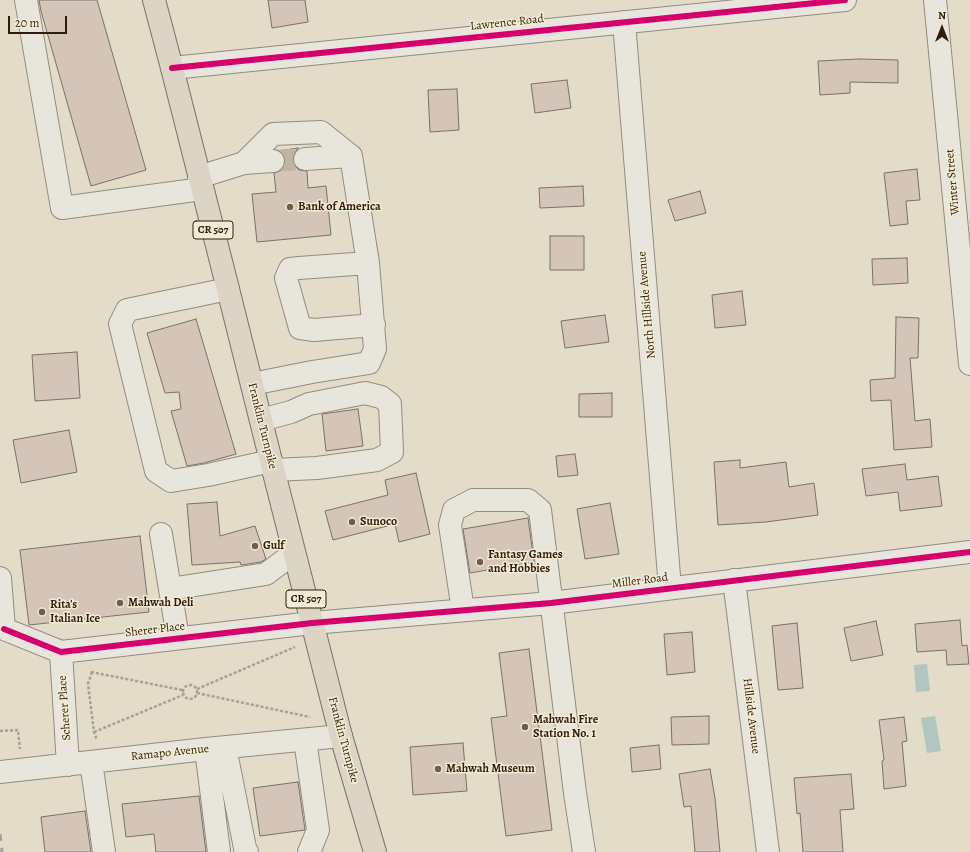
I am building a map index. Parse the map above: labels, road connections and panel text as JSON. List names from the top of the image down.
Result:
{
  "streets": {
    "main road": ["CR 507", "Franklin Turnpike"],
    "street": [
      "Lawrence Road",
      "Winter Street",
      "North Hillside Avenue",
      "Miller Road",
      "Sherer Place",
      "Scherer Place",
      "Hillside Avenue",
      "Ramapo Avenue"
    ]
  },
  "crossings": [
    ["Lawrence Road", "North Hillside Avenue"],
    ["Lawrence Road", "Franklin Turnpike"],
    ["North Hillside Avenue", "Miller Road"],
    ["Franklin Turnpike", "Miller Road"],
    ["Franklin Turnpike", "Sherer Place"],
    ["Franklin Turnpike", "Ramapo Avenue"],
    ["Miller Road", "Sherer Place"],
    ["Miller Road", "Hillside Avenue"],
    ["Sherer Place", "Scherer Place"],
    ["Scherer Place", "Ramapo Avenue"]
  ],
  "places": [
    "Bank of America",
    "Sunoco",
    "Gulf",
    "Fantasy Games and Hobbies",
    "Mahwah Deli",
    "Rita's Italian Ice",
    "Mahwah Fire Station No. 1",
    "Mahwah Museum"
  ],
  "scale_bar": "20 m",
  "north": "top"
}
